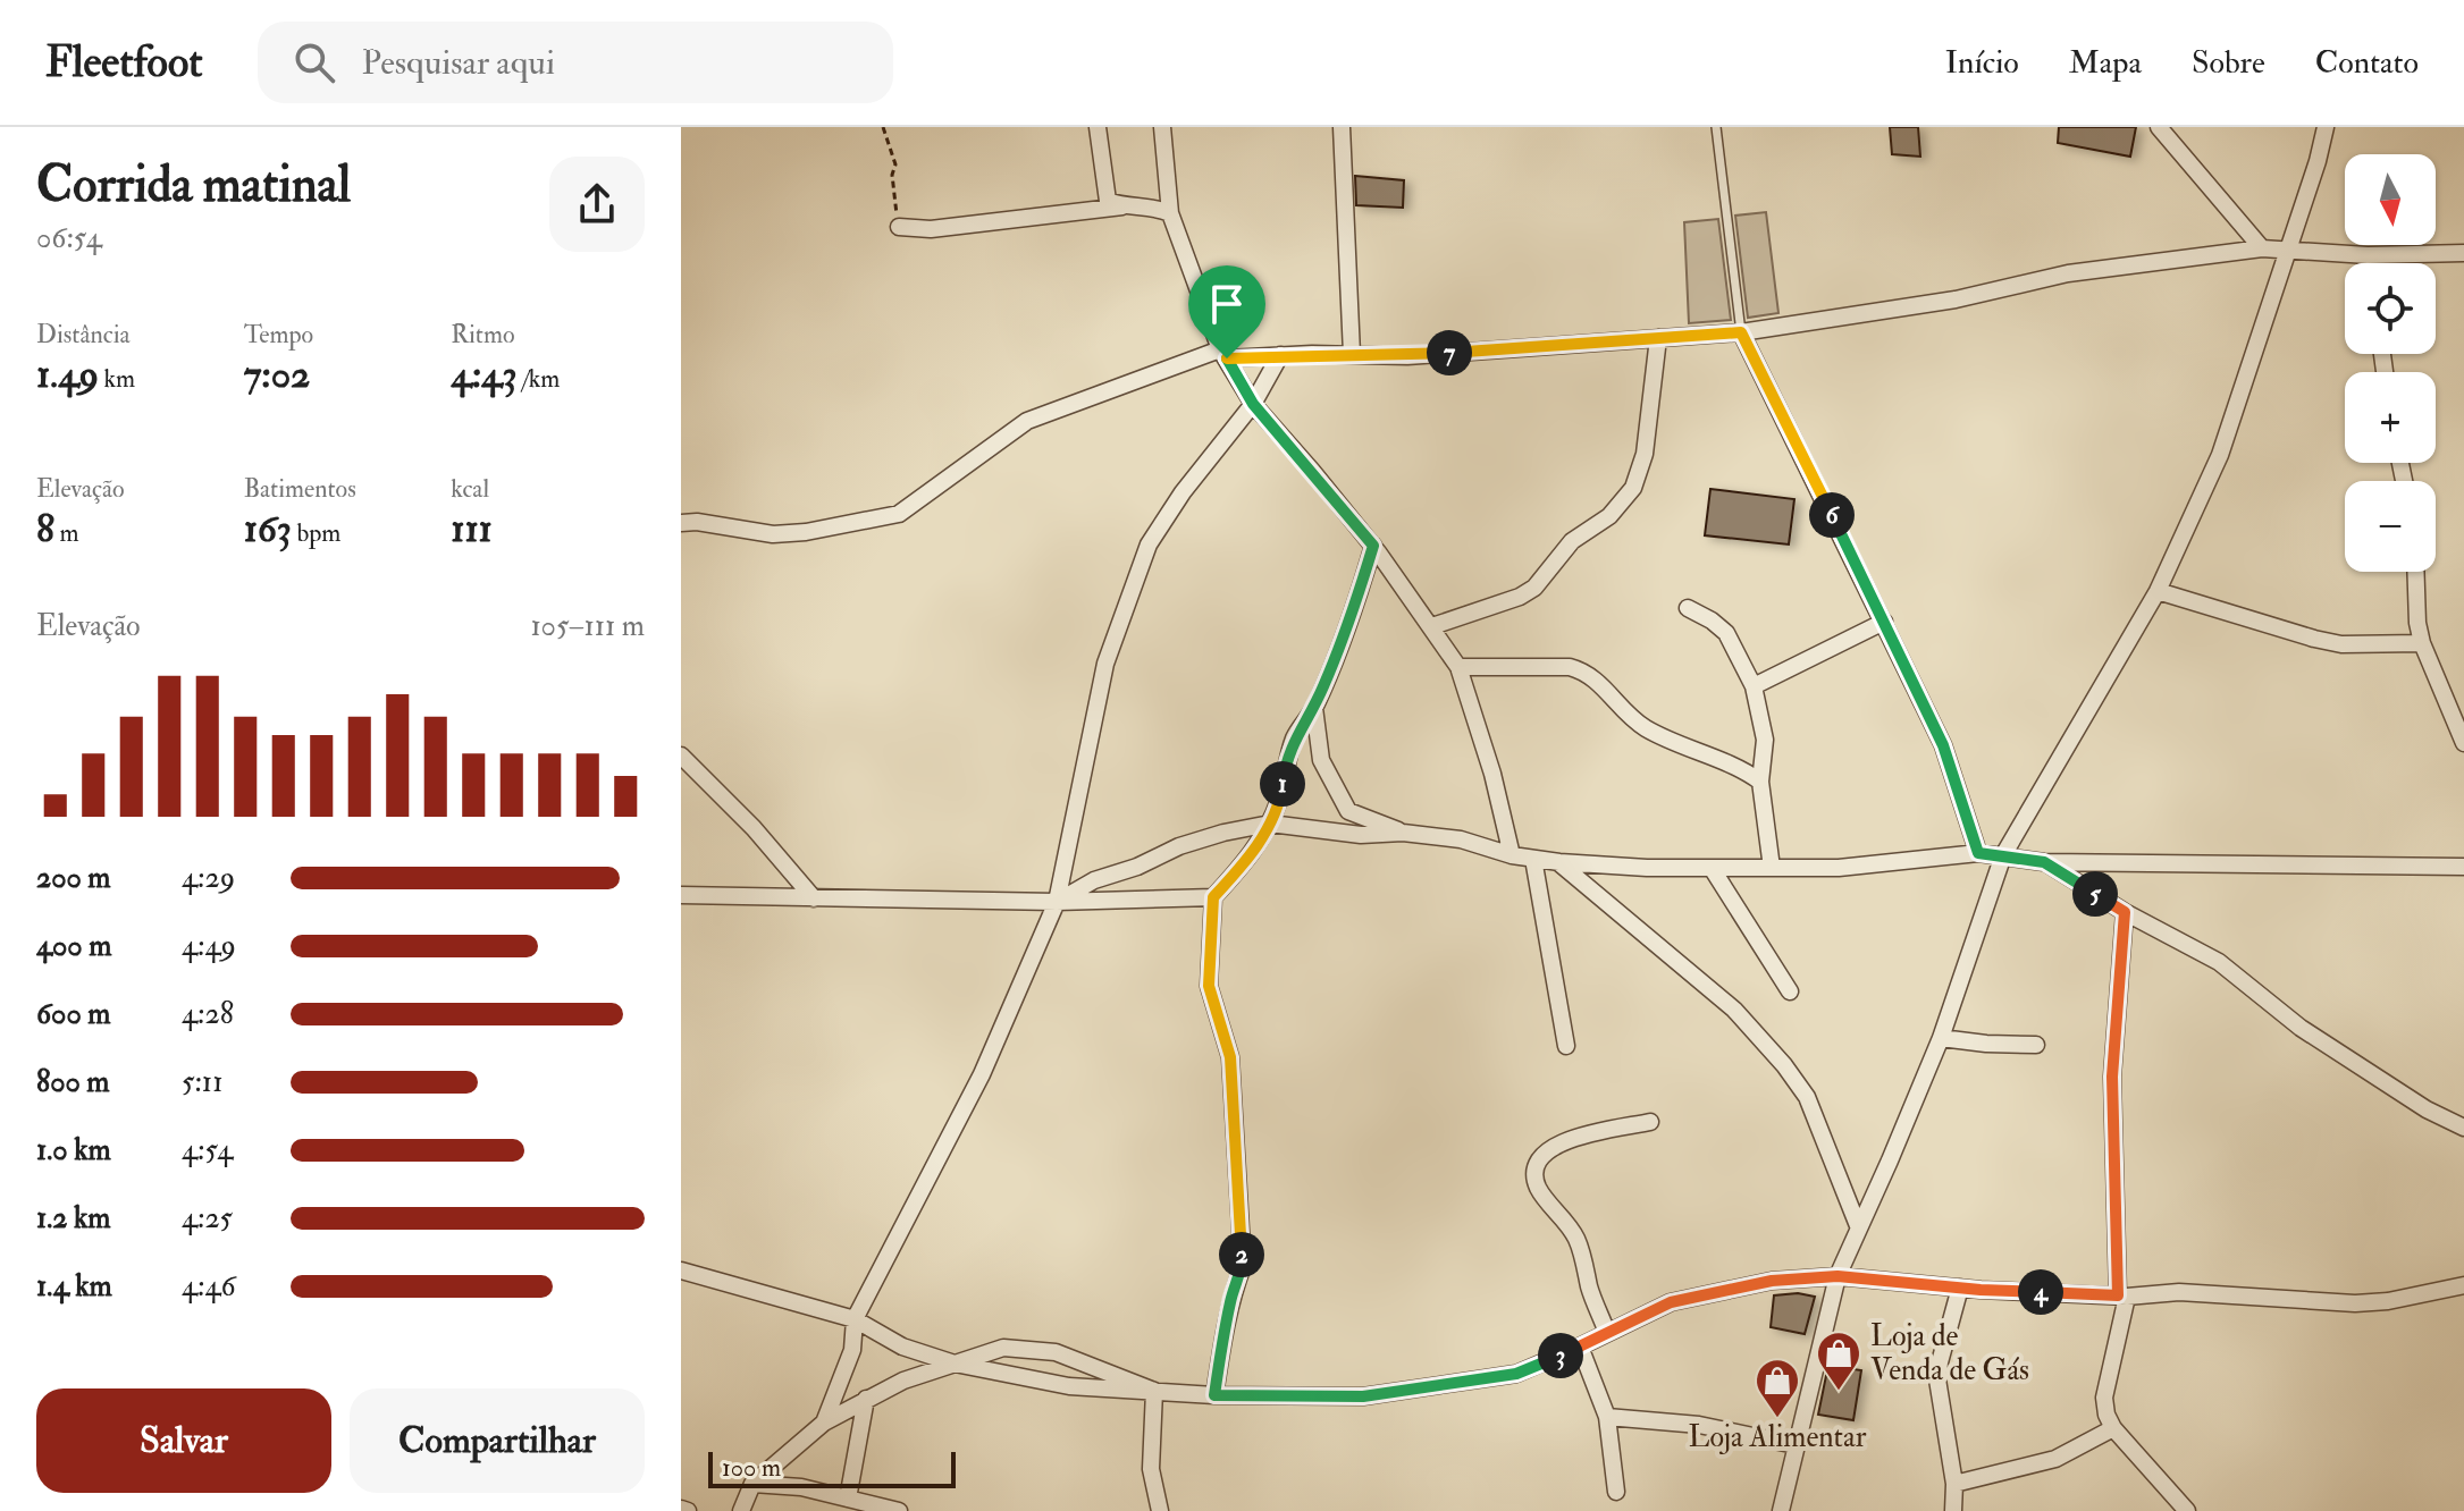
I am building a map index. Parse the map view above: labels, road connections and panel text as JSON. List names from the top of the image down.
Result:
{
  "places": {
    "shop": ["Loja de Venda de Gás", "Loja Alimentar"]
  },
  "scale_bar": "100 m",
  "north": "bottom",
  "page": {
    "header": "Fleetfoot",
    "search": "Pesquisar aqui",
    "nav": [
      "Início",
      "Mapa",
      "Sobre",
      "Contato"
    ],
    "heading": ["Corrida matinal", "06:54"],
    "map_buttons": ["+", "−"],
    "stats": [
      ["Distância", "1.49 km"],
      ["Tempo", "7:02"],
      ["Ritmo", "4:43 /km"],
      ["Elevação", "8 m"],
      ["Batimentos", "163 bpm"],
      ["kcal", "111"]
    ],
    "pins": [
      "7",
      "6",
      "1",
      "5",
      "2",
      "4",
      "3"
    ],
    "chart": ["Elevação", "105–111 m"],
    "list": [
      {
        "name": "200 m",
        "note": "4:29"
      },
      {
        "name": "400 m",
        "note": "4:49"
      },
      {
        "name": "600 m",
        "note": "4:28"
      },
      {
        "name": "800 m",
        "note": "5:11"
      },
      {
        "name": "1.0 km",
        "note": "4:54"
      },
      {
        "name": "1.2 km",
        "note": "4:25"
      },
      {
        "name": "1.4 km",
        "note": "4:46"
      }
    ],
    "buttons": ["Salvar", "Compartilhar"],
    "scale": "100 m"
  }
}
